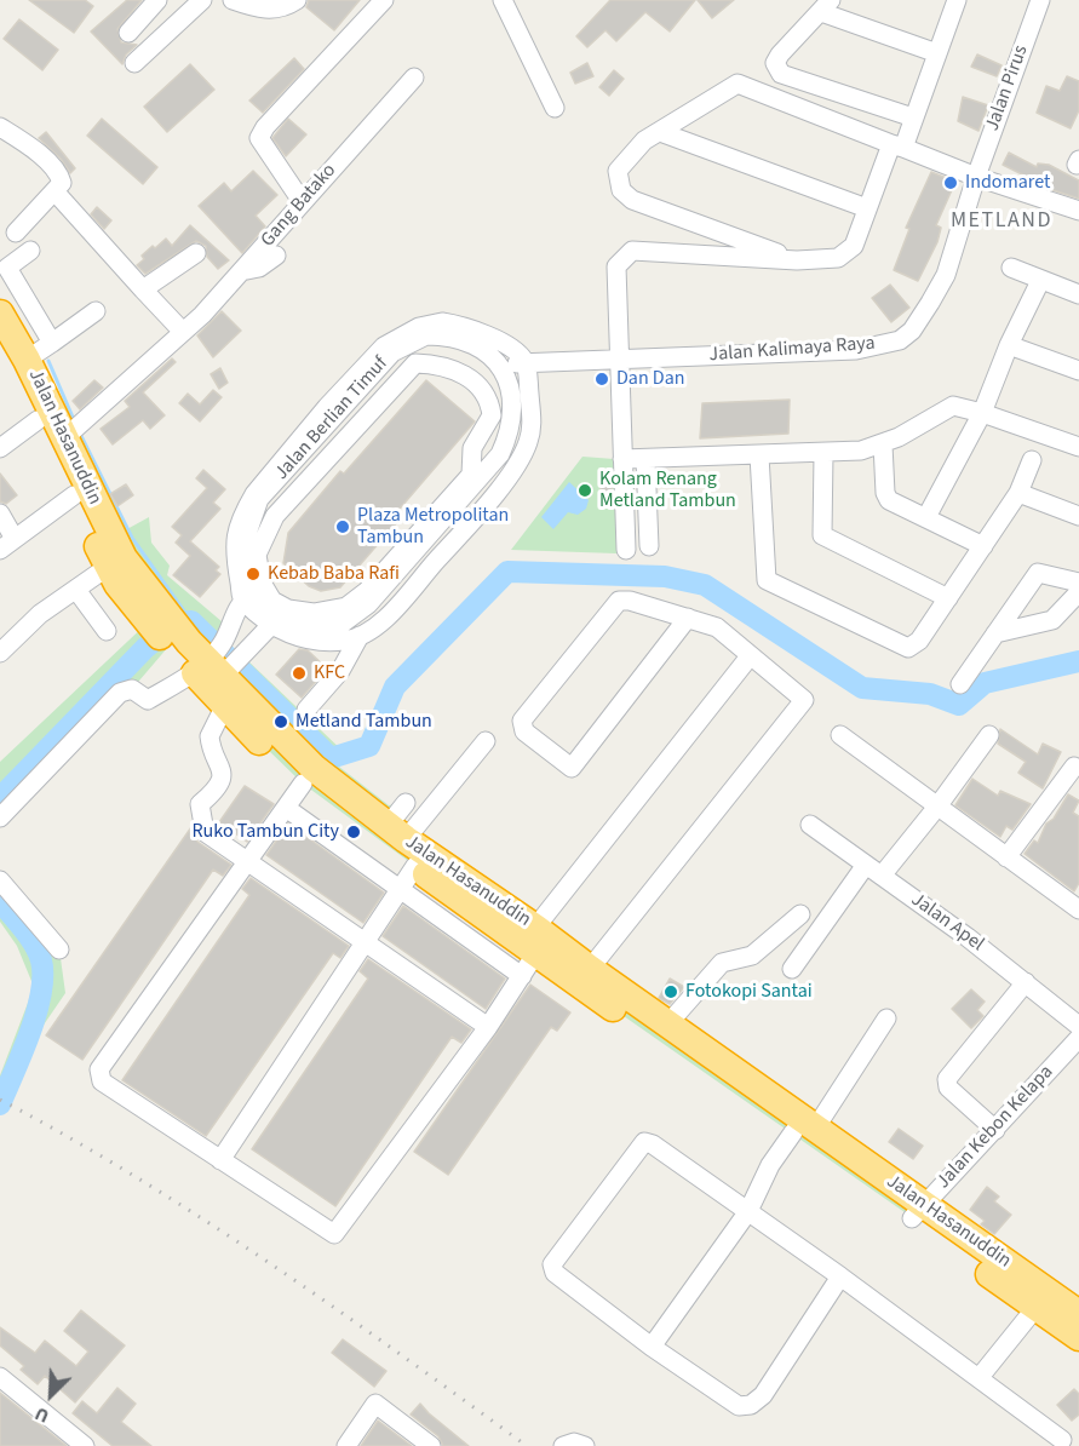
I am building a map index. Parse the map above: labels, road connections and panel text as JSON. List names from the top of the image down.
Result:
{
  "streets": {
    "highway": ["Jalan Hasanuddin"],
    "street": [
      "Jalan Pirus",
      "Gang Batako",
      "Jalan Kalimaya Raya",
      "Jalan Berlian Timuf",
      "Jalan Apel",
      "Jalan Kebon Kelapa"
    ]
  },
  "crossings": [
    ["Jalan Pirus", "Jalan Kalimaya Raya"],
    ["Gang Batako", "Jalan Hasanuddin"],
    ["Jalan Kalimaya Raya", "Jalan Berlian Timuf"],
    ["Jalan Hasanuddin", "Jalan Kebon Kelapa"]
  ],
  "districts": ["METLAND"],
  "places": [
    "Indomaret",
    "Dan Dan",
    "Kolam Renang Metland Tambun",
    "Plaza Metropolitan Tambun",
    "Kebab Baba Rafi",
    "KFC",
    "Metland Tambun",
    "Ruko Tambun City",
    "Fotokopi Santai"
  ],
  "north": "bottom left"
}
